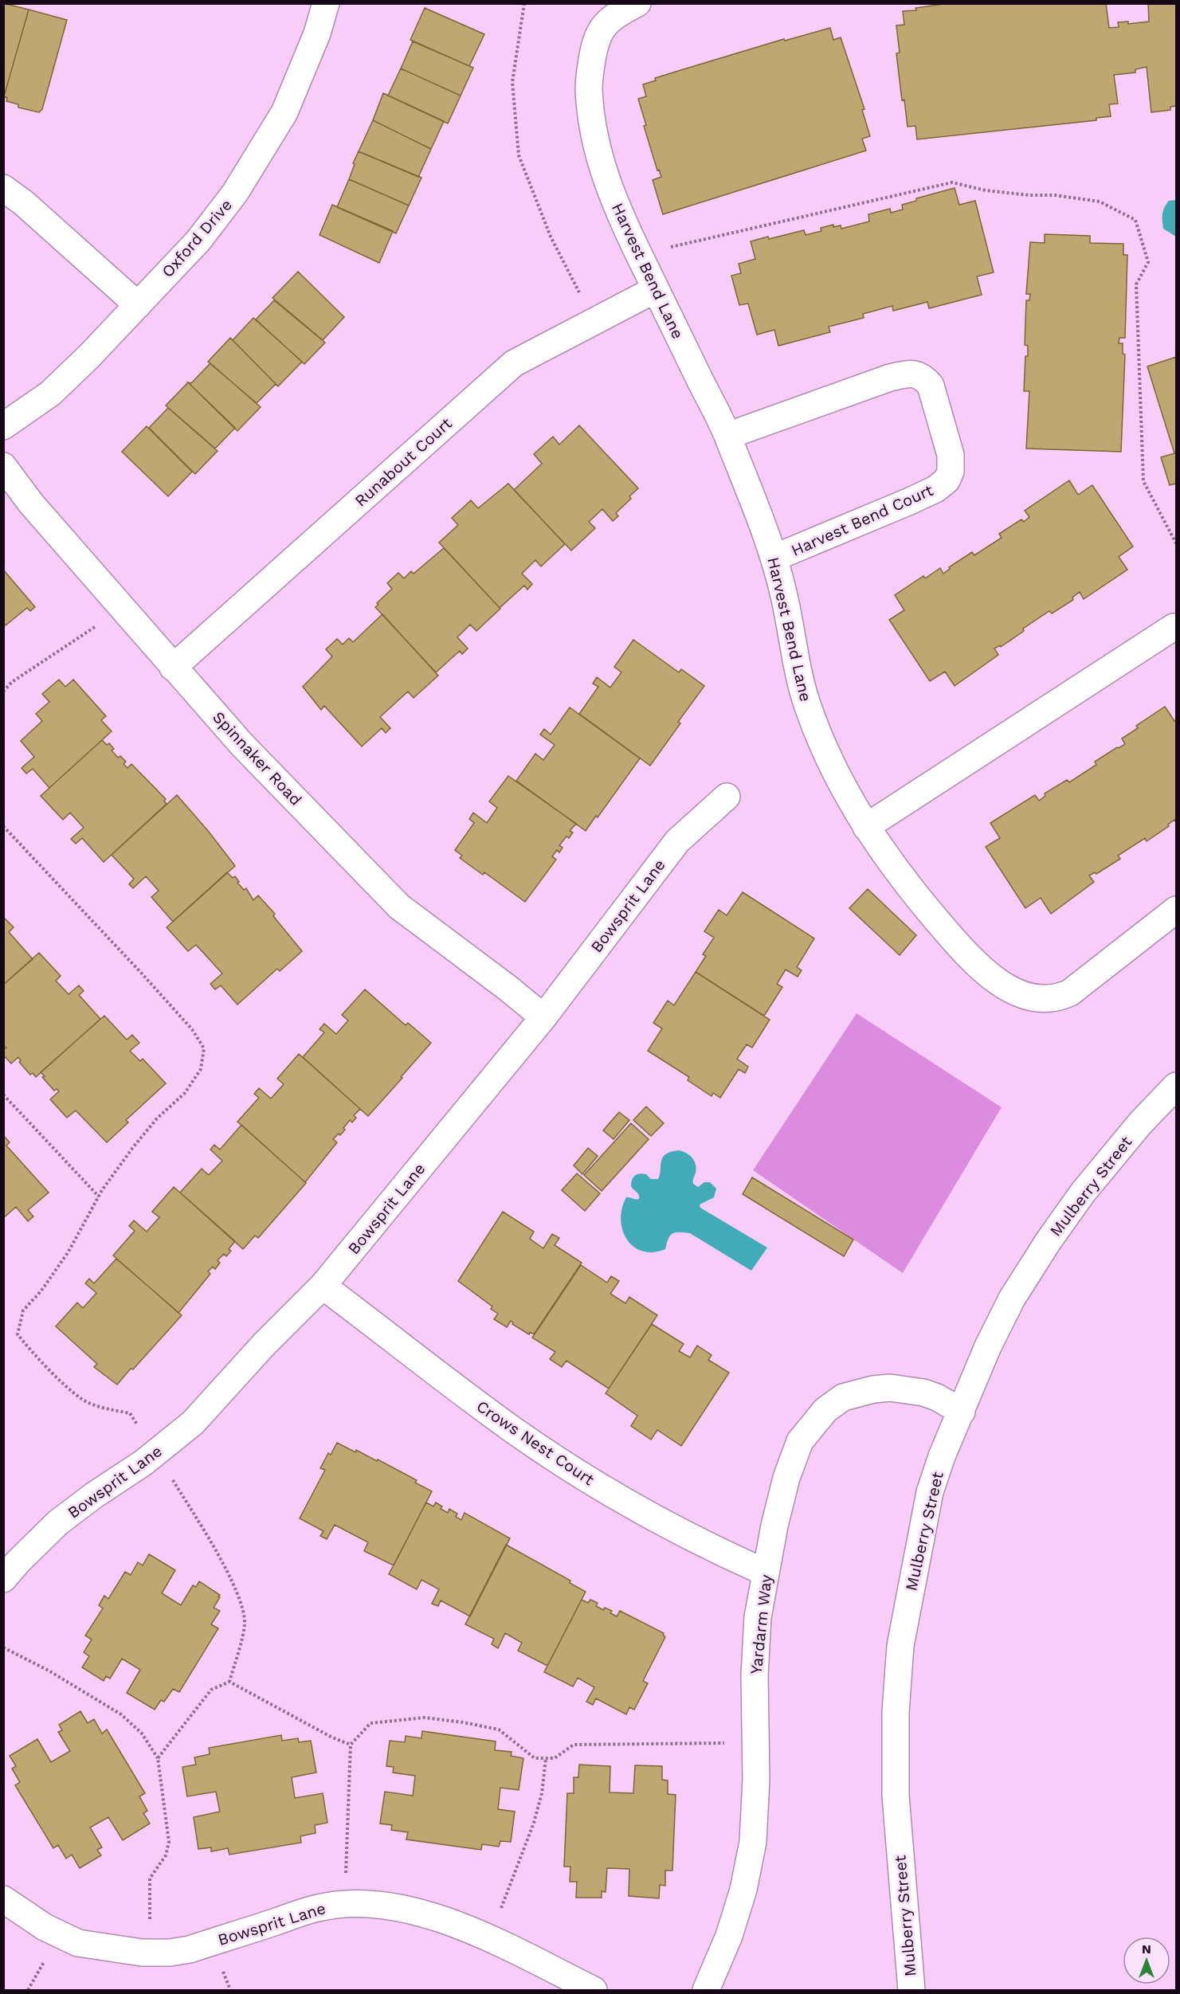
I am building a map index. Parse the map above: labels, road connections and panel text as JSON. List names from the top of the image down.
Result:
{
  "streets": {
    "street": [
      "Oxford Drive",
      "Harvest Bend Lane",
      "Runabout Court",
      "Harvest Bend Court",
      "Spinnaker Road",
      "Bowsprit Lane",
      "Mulberry Street",
      "Crows Nest Court",
      "Yardarm Way"
    ]
  },
  "crossings": [
    ["Harvest Bend Lane", "Runabout Court"],
    ["Harvest Bend Lane", "Harvest Bend Court"],
    ["Runabout Court", "Spinnaker Road"],
    ["Spinnaker Road", "Bowsprit Lane"],
    ["Bowsprit Lane", "Crows Nest Court"],
    ["Mulberry Street", "Yardarm Way"],
    ["Crows Nest Court", "Yardarm Way"]
  ],
  "north": "top"
}
